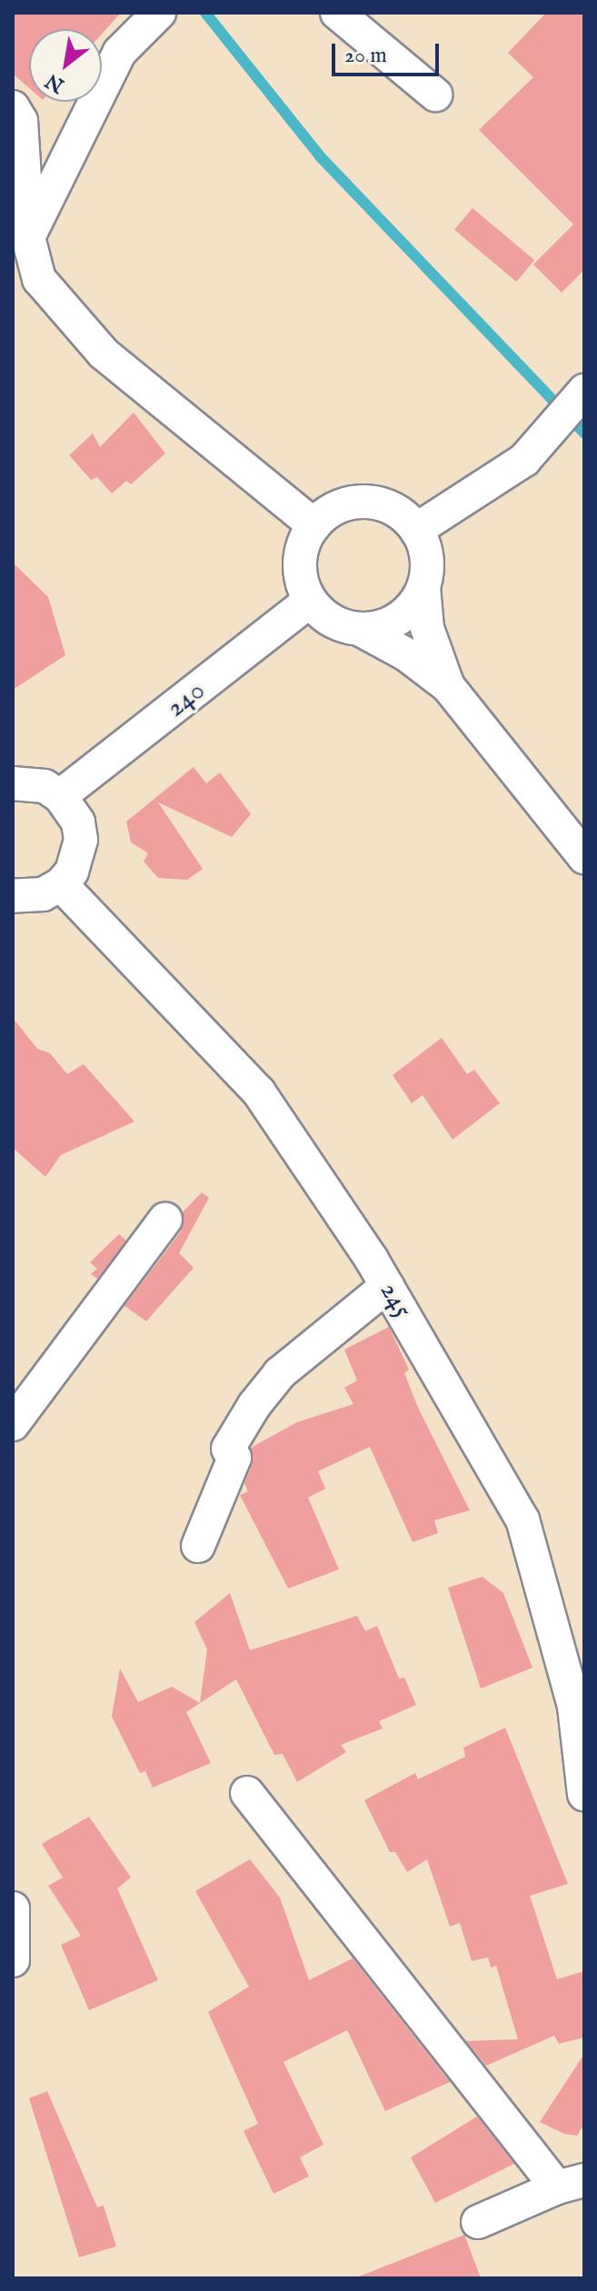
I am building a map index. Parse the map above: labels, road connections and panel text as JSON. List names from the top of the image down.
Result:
{
  "streets": {
    "street": ["240", "245"]
  },
  "scale_bar": "20 m",
  "north": "bottom left"
}
